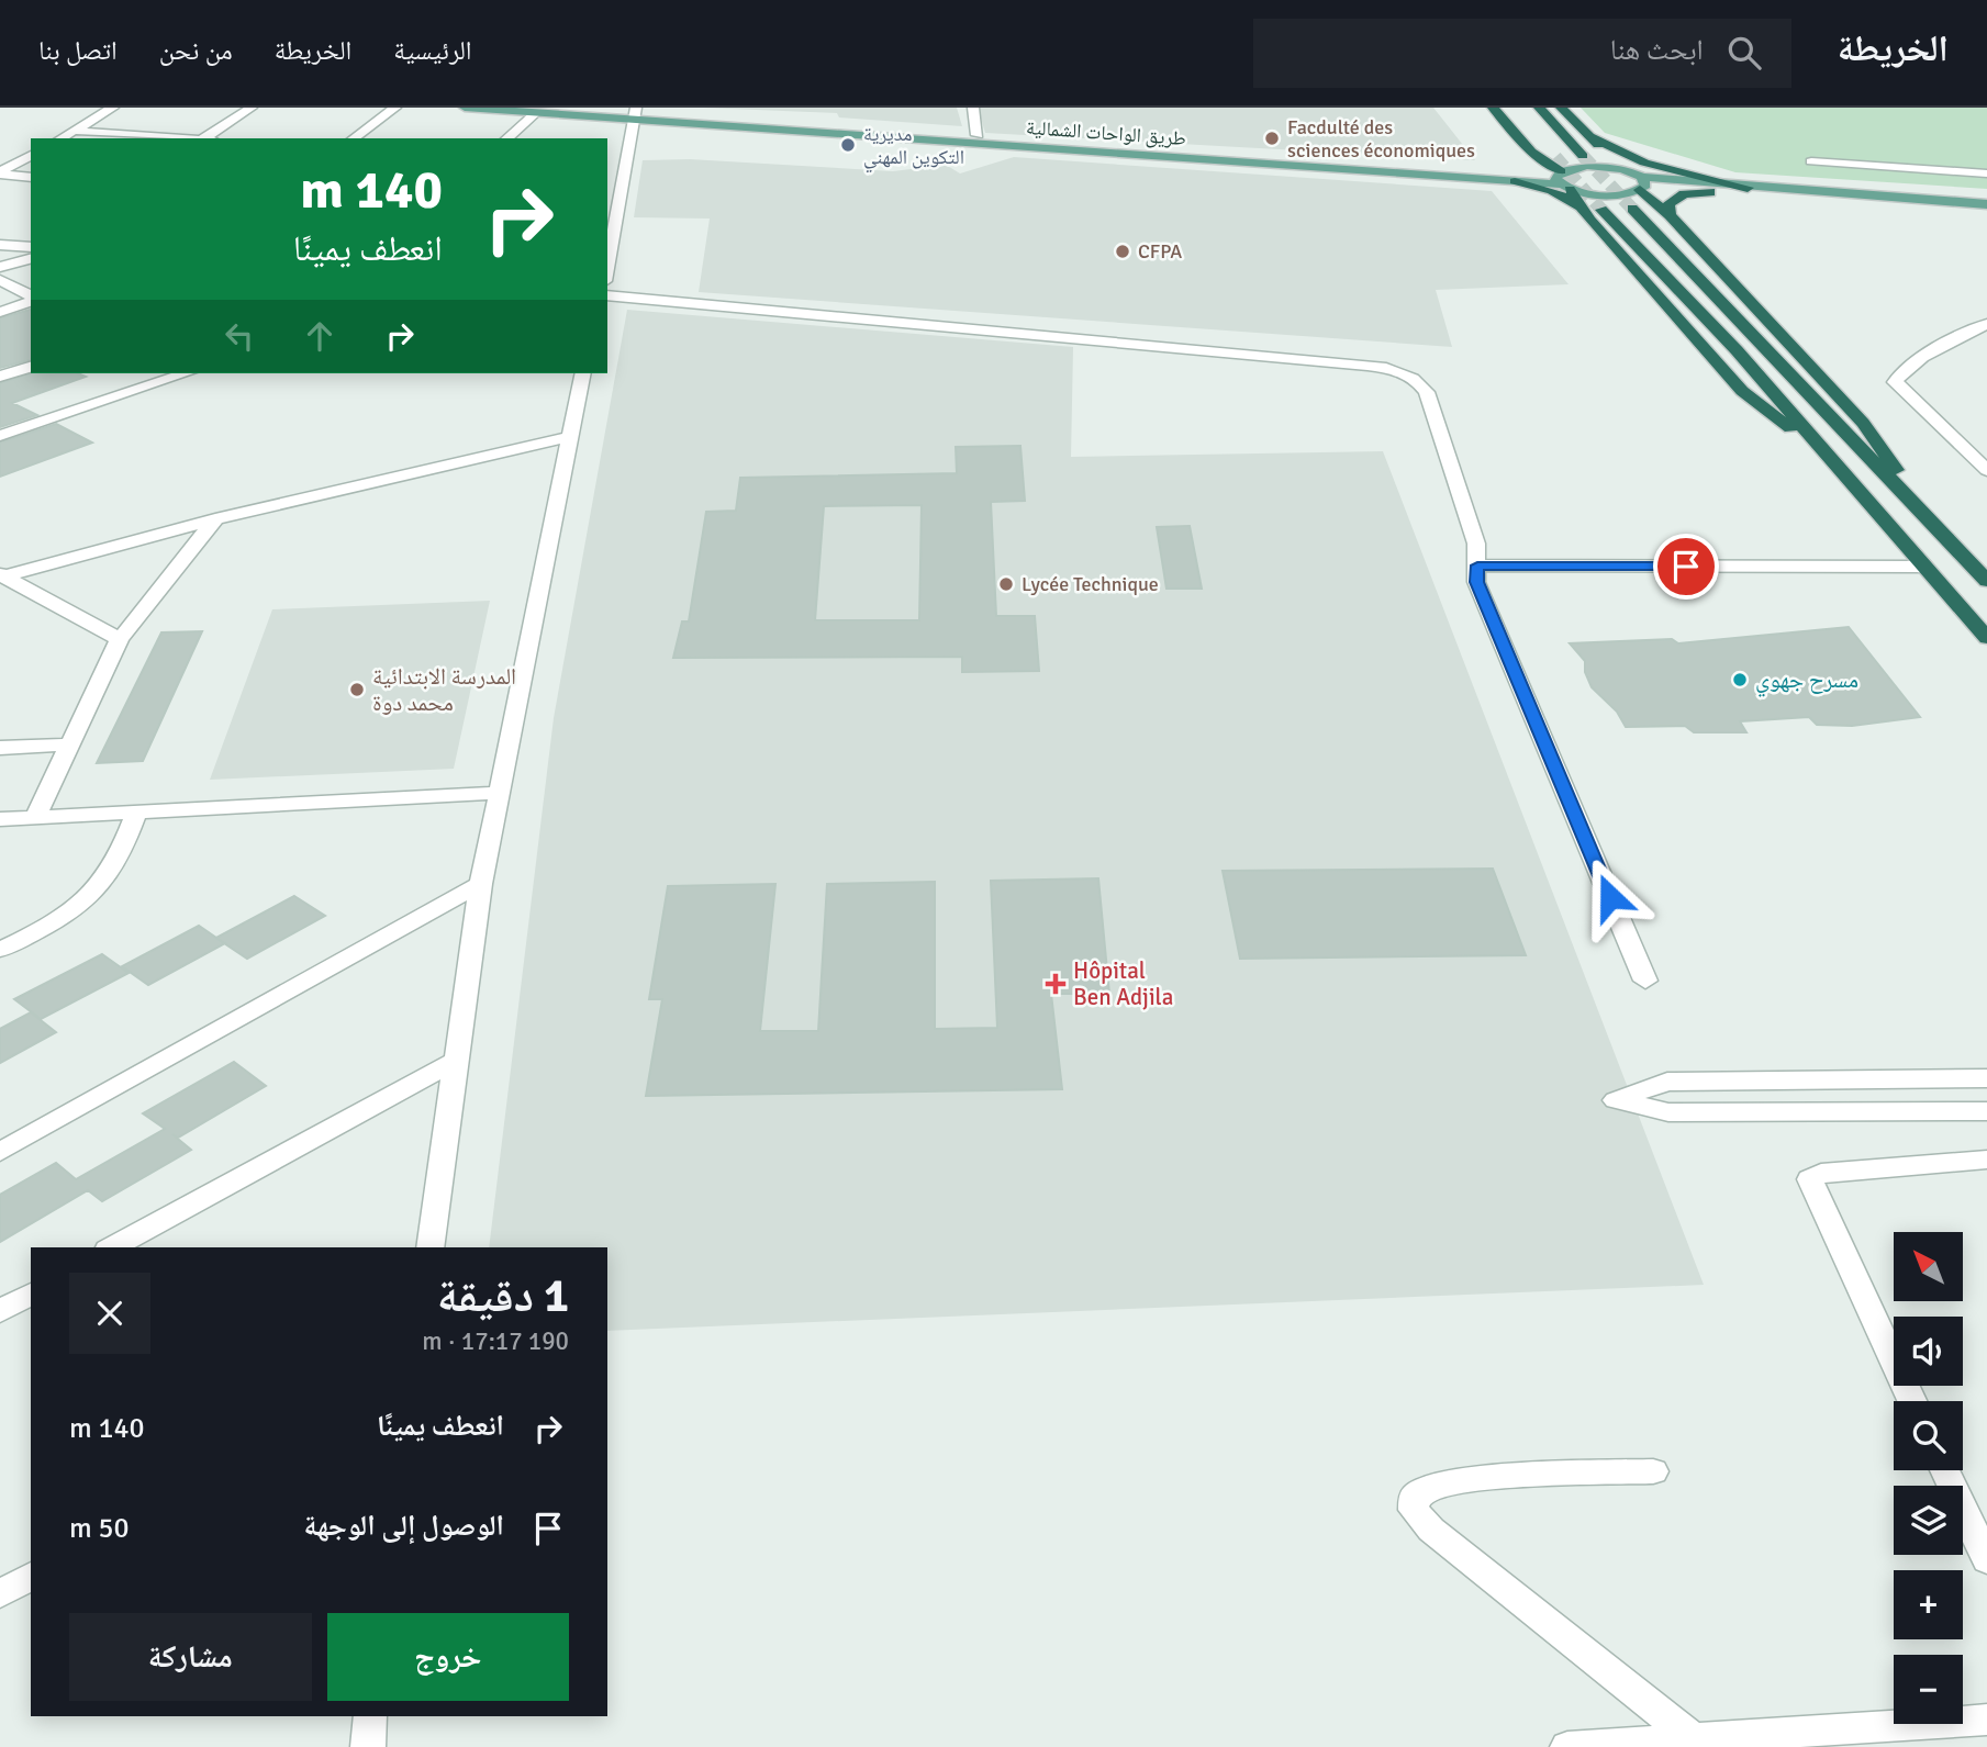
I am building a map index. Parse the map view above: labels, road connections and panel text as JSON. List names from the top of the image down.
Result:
{
  "streets": {
    "main road": ["طريق الواحات الشمالية"]
  },
  "places": {
    "other": [
      "Facdulté des sciences économiques",
      "مديرية التكوين المهني",
      "CFPA",
      "Lycée Technique",
      "مسرح جهوي",
      "المدرسة الابتدائية محمد دوة"
    ],
    "health": ["Hôpital Ben Adjila"]
  },
  "north": "top left",
  "page": {
    "header": "الخريطة",
    "search": "ابحث هنا",
    "nav": [
      "الرئيسية",
      "الخريطة",
      "من نحن",
      "اتصل بنا"
    ],
    "turn": ["140 m", "انعطف يمينًا"],
    "map_buttons": ["+", "−"],
    "heading": ["1 دقيقة", "190 m · 17:17"],
    "list": [
      {
        "name": "انعطف يمينًا",
        "value": "140 m"
      },
      {
        "name": "الوصول إلى الوجهة",
        "value": "50 m"
      }
    ],
    "buttons": ["خروج", "مشاركة"]
  }
}
